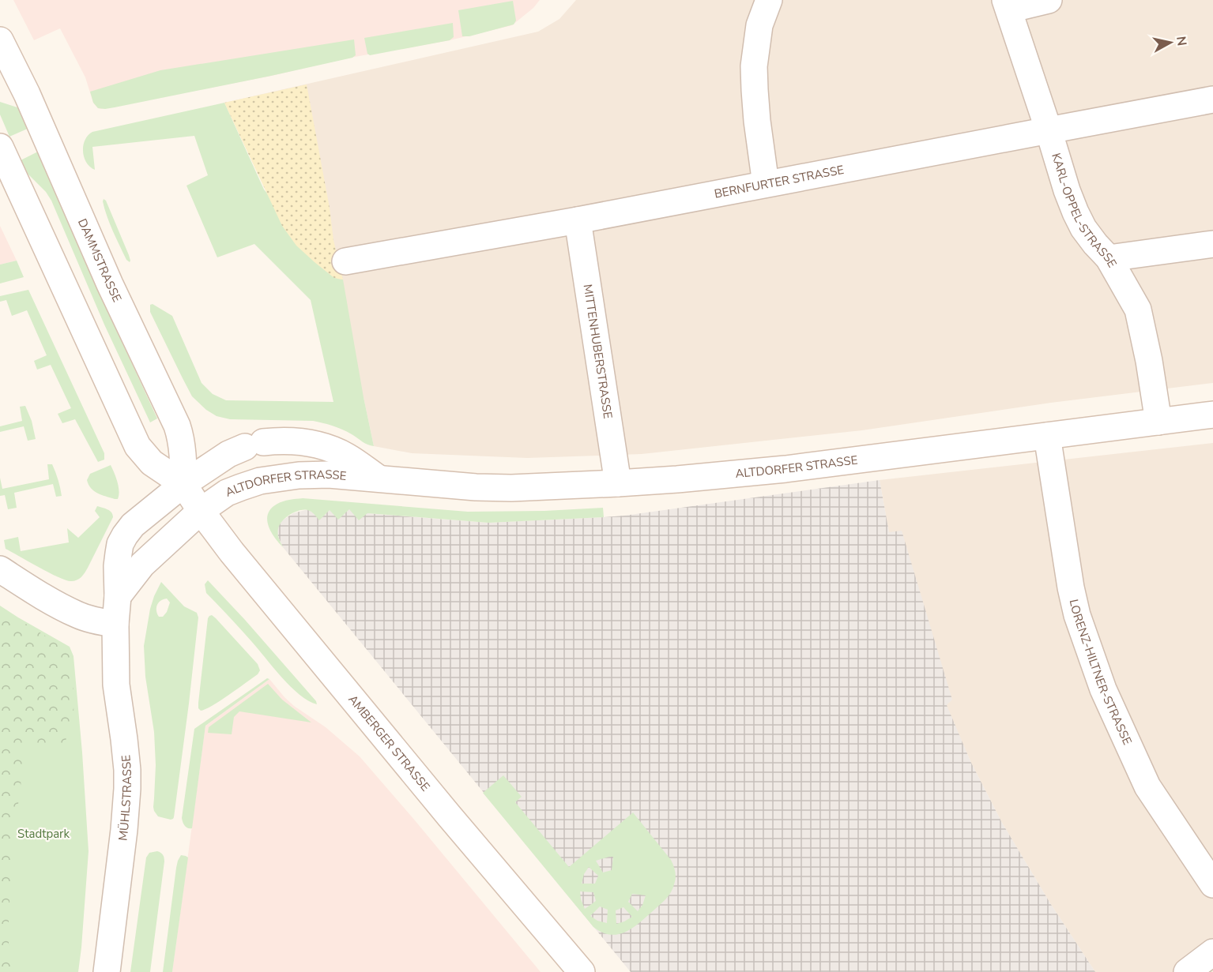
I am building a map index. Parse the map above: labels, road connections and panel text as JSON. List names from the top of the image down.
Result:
{
  "streets": {
    "street": [
      "BERNFURTER STRASSE",
      "KARL-OPPEL-STRASSE",
      "DAMMSTRASSE",
      "MITTENHUBERSTRASSE",
      "ALTDORFER STRASSE",
      "LORENZ-HILTNER-STRASSE",
      "AMBERGER STRASSE",
      "MÜHLSTRASSE"
    ]
  },
  "crossings": [
    ["BERNFURTER STRASSE", "KARL-OPPEL-STRASSE"],
    ["BERNFURTER STRASSE", "MITTENHUBERSTRASSE"],
    ["KARL-OPPEL-STRASSE", "ALTDORFER STRASSE"],
    ["DAMMSTRASSE", "ALTDORFER STRASSE"],
    ["DAMMSTRASSE", "AMBERGER STRASSE"],
    ["DAMMSTRASSE", "MÜHLSTRASSE"],
    ["MITTENHUBERSTRASSE", "ALTDORFER STRASSE"],
    ["ALTDORFER STRASSE", "LORENZ-HILTNER-STRASSE"],
    ["ALTDORFER STRASSE", "AMBERGER STRASSE"],
    ["ALTDORFER STRASSE", "MÜHLSTRASSE"]
  ],
  "parks": ["Stadtpark"],
  "north": "right"
}
